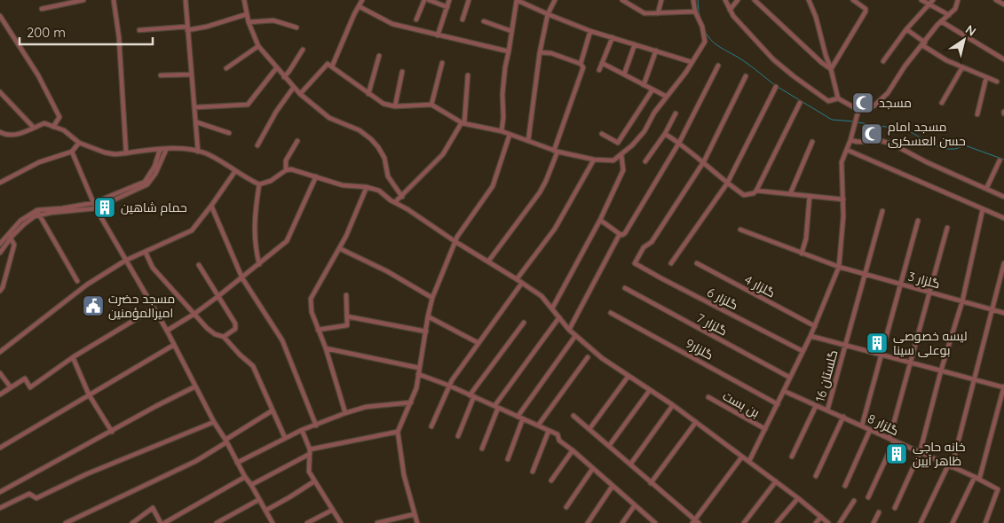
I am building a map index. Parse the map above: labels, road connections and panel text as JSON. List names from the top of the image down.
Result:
{
  "streets": {
    "street": [
      "گلزار 3",
      "گلزار 4",
      "گلزار 6",
      "گلزار 7",
      "گلزار9",
      "گلستان 16",
      "بن بست",
      "گلزار 8"
    ]
  },
  "crossings": [
    ["گلزار 3", "گلستان 16"],
    ["گلستان 16", "گلزار 8"]
  ],
  "places": {
    "mosque": ["مسجد", "مسجد امام حسن العسکری"],
    "building": ["حمام شاهین", "لیسه خصوصی بوعلی سینا", "خانه حاجی ظاهر آیین"],
    "public building": ["مسجد حضرت امیرالمؤمنین"]
  },
  "scale_bar": "200 m",
  "north": "top right"
}
